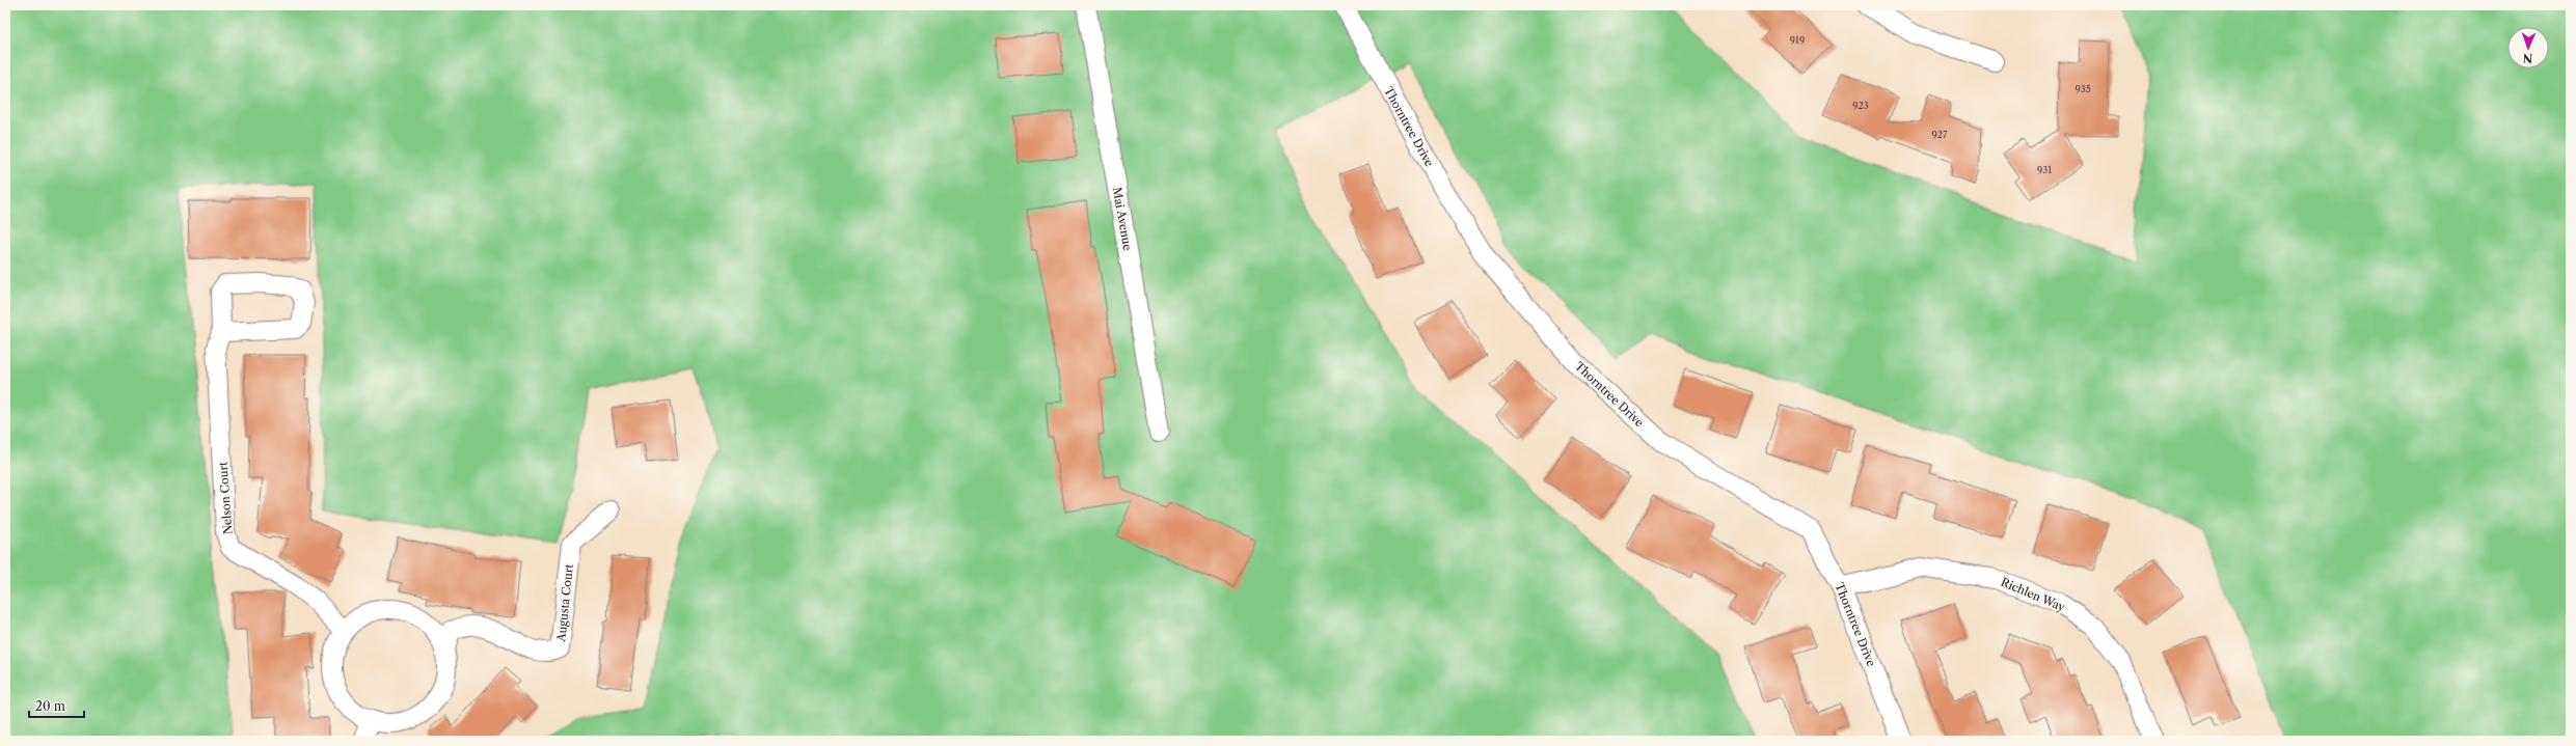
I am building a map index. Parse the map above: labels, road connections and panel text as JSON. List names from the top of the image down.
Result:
{
  "streets": {
    "street": [
      "Thorntree Drive",
      "Mai Avenue",
      "Nelson Court",
      "Richlen Way",
      "Augusta Court"
    ]
  },
  "crossings": [
    ["Thorntree Drive", "Richlen Way"],
    ["Nelson Court", "Augusta Court"]
  ],
  "house_numbers": [
    "919",
    "935",
    "923",
    "927",
    "931"
  ],
  "scale_bar": "20 m",
  "north": "bottom"
}
